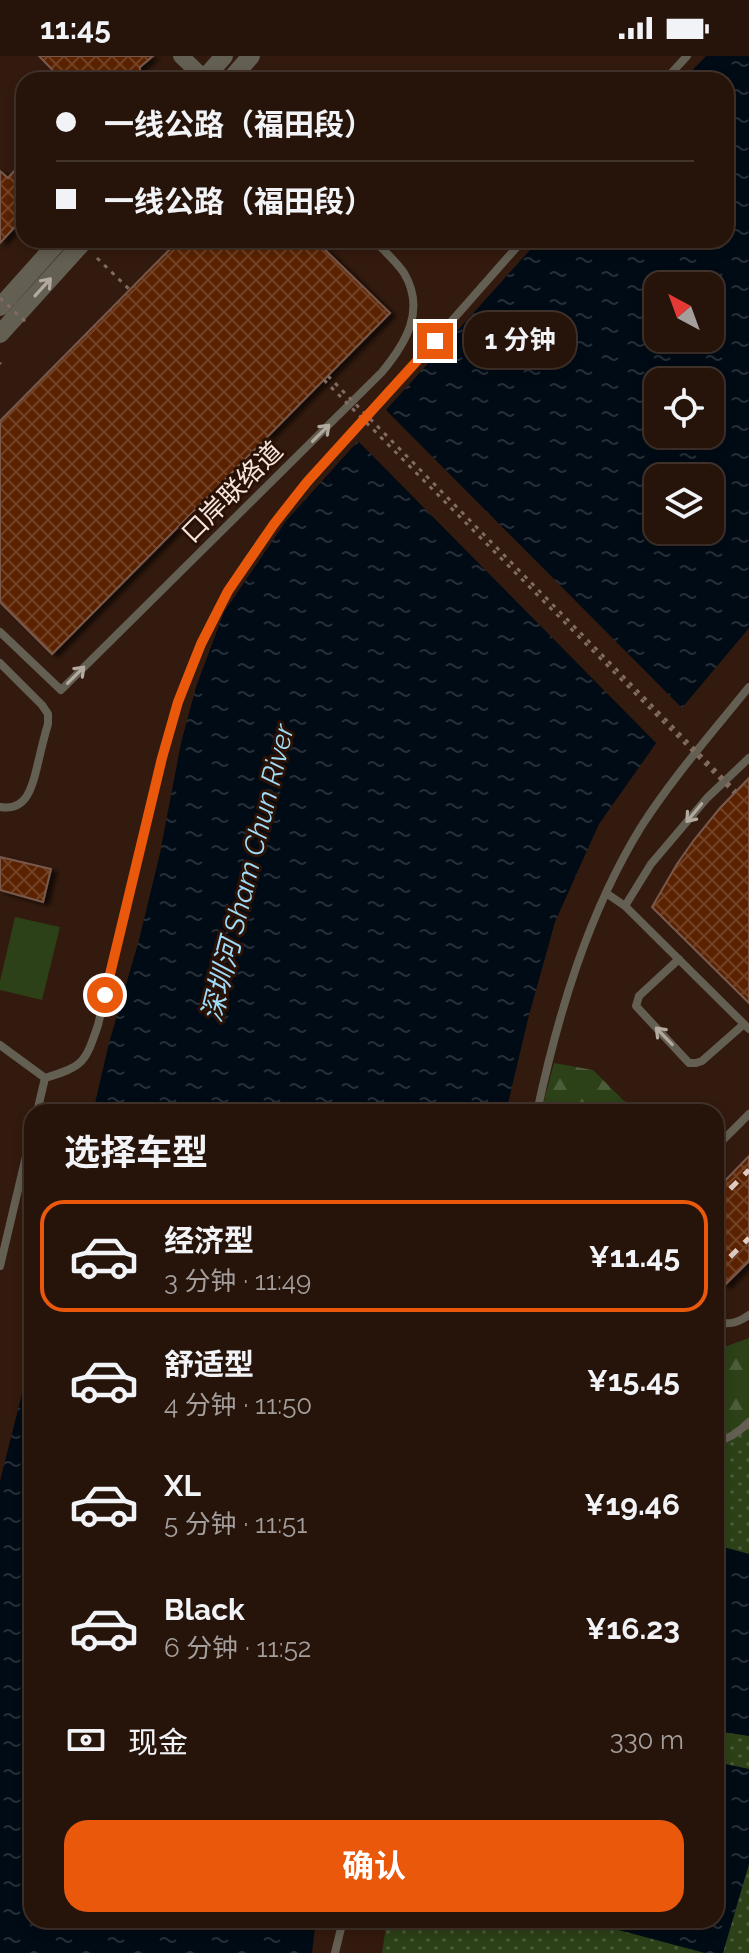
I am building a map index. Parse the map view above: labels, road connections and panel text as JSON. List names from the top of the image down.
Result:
{
  "streets": {
    "lane": ["口岸联络道"]
  },
  "water": ["深圳河 Sham Chun River"],
  "north": "top left",
  "page": {
    "status": "11:45",
    "banner": ["一线公路（福田段）", "一线公路（福田段）"],
    "bubble": "1 分钟",
    "heading": "选择车型",
    "list": [
      {
        "name": "经济型",
        "note": "3 分钟 · 11:49",
        "value": "¥11.45"
      },
      {
        "name": "舒适型",
        "note": "4 分钟 · 11:50",
        "value": "¥15.45"
      },
      {
        "name": "XL",
        "note": "5 分钟 · 11:51",
        "value": "¥19.46"
      },
      {
        "name": "Black",
        "note": "6 分钟 · 11:52",
        "value": "¥16.23"
      }
    ],
    "pay": ["现金", "330 m"],
    "buttons": "确认"
  }
}
